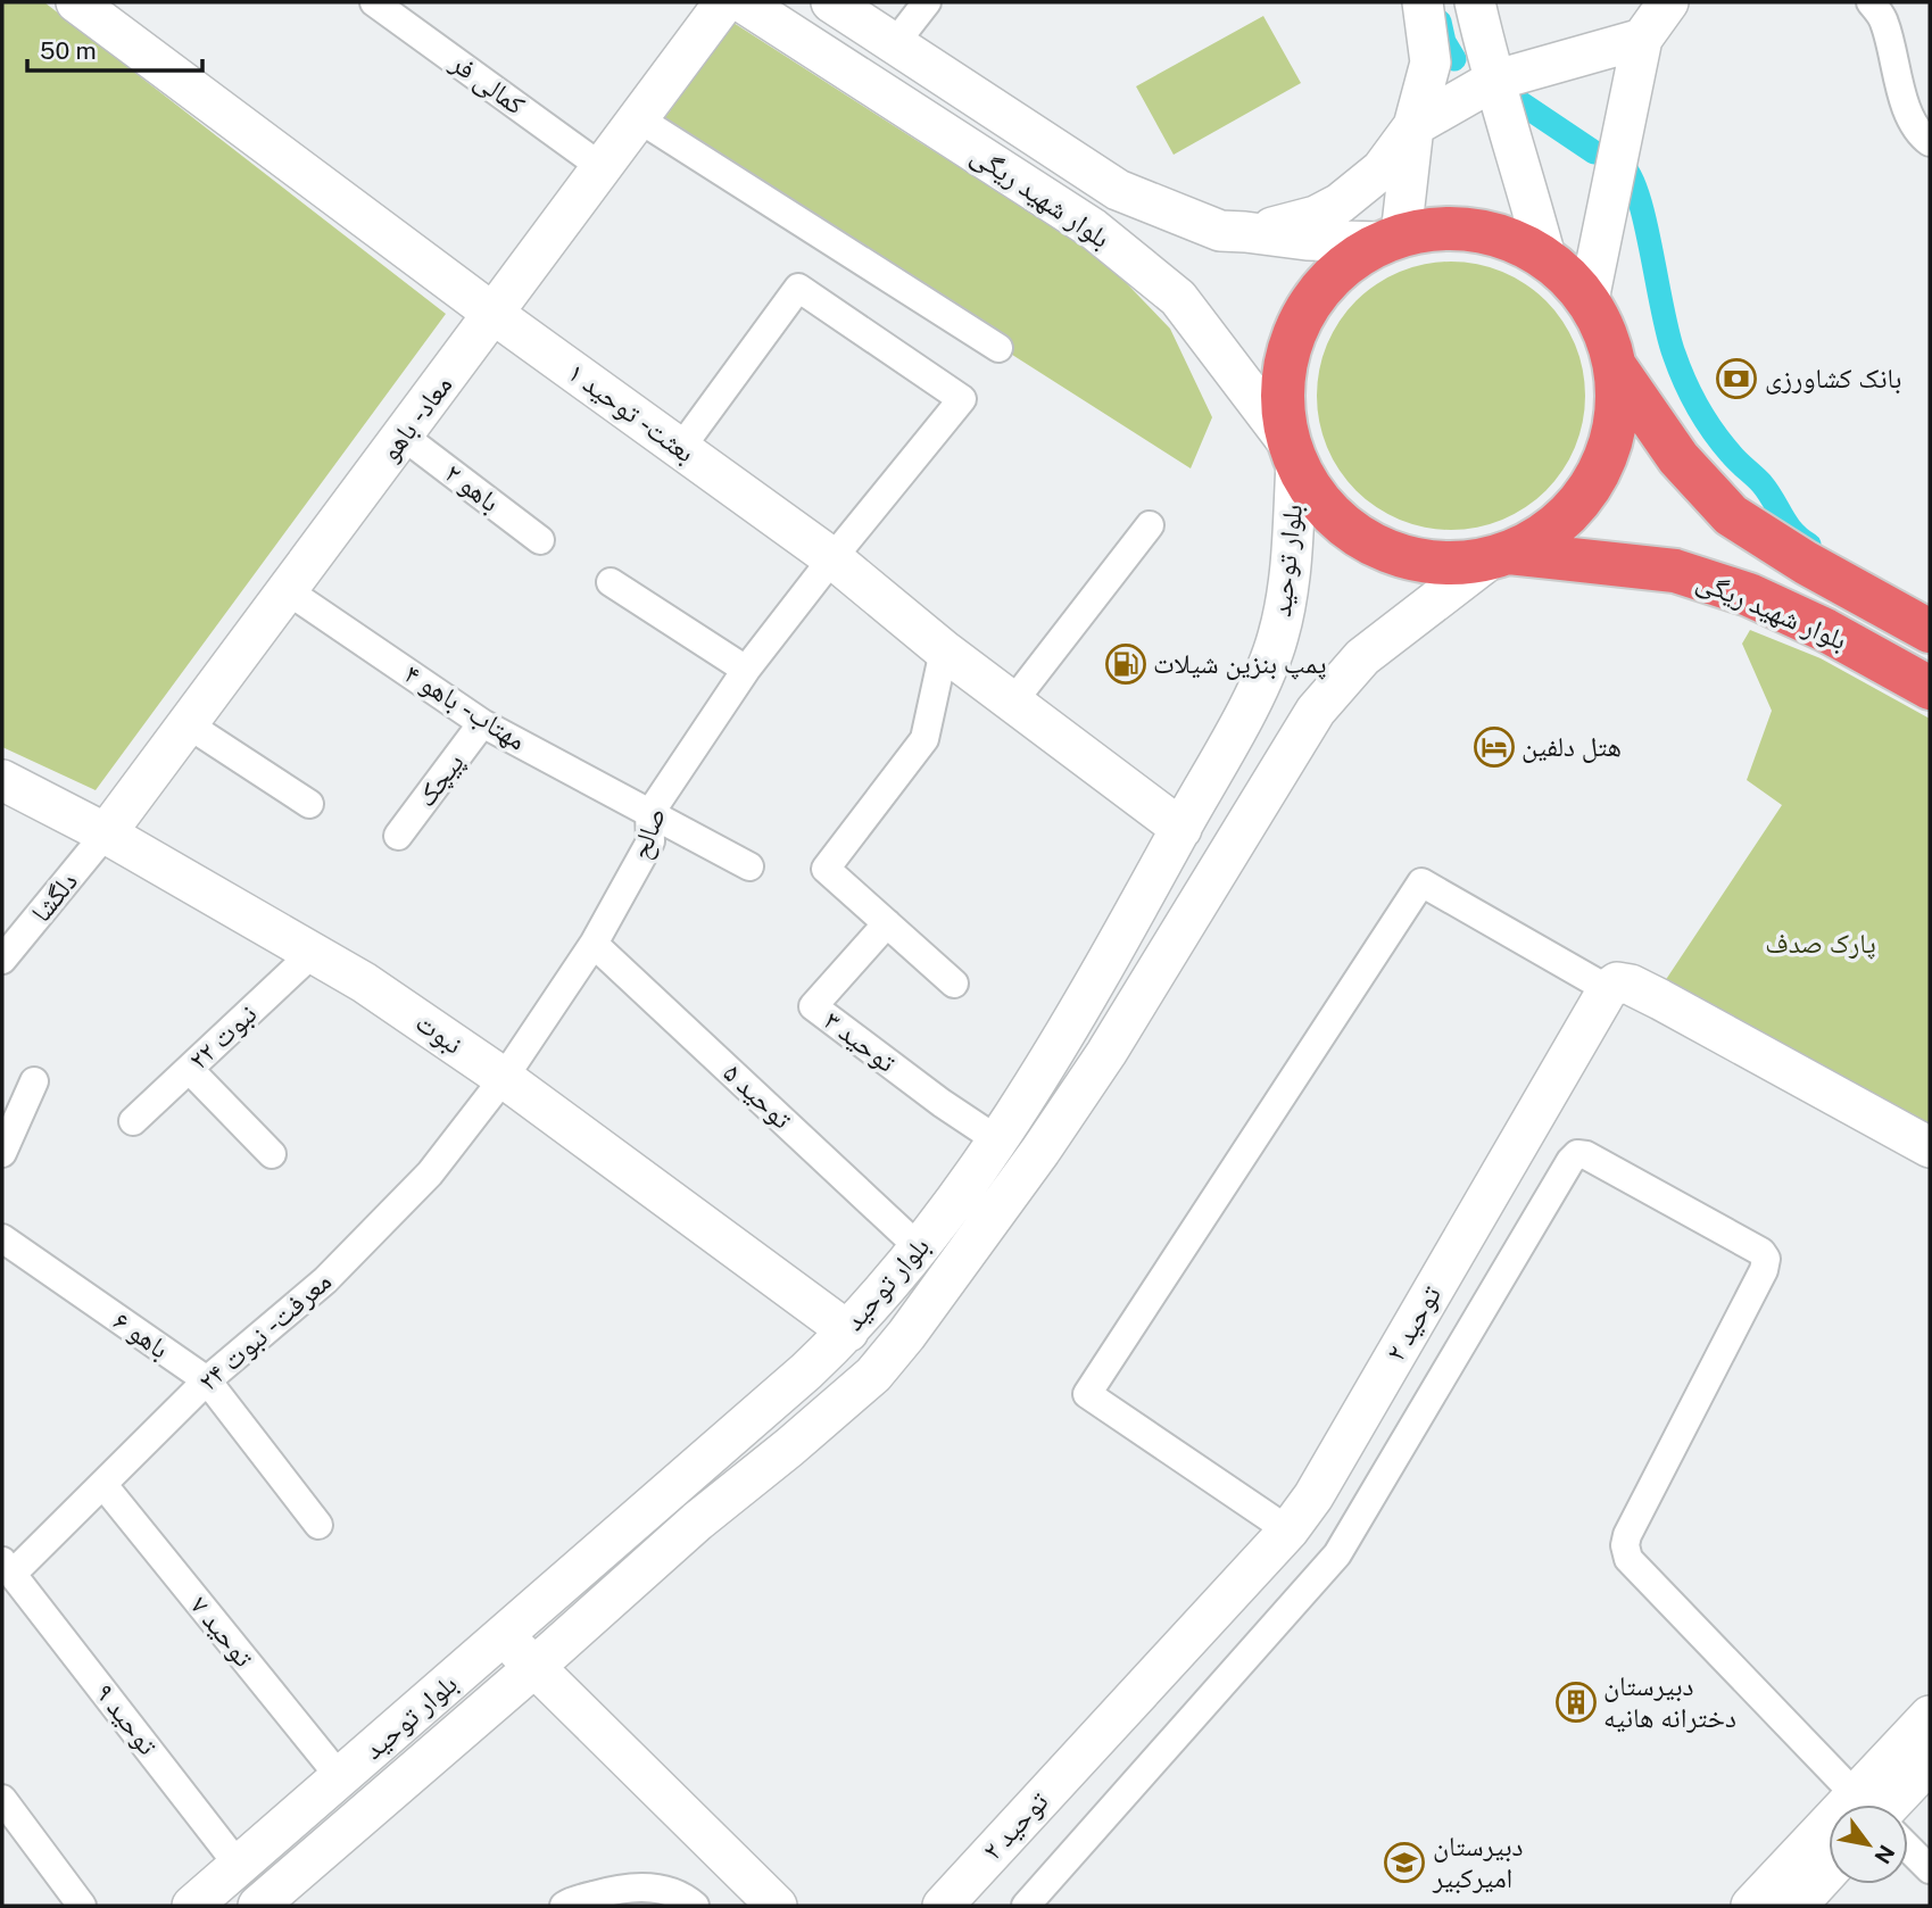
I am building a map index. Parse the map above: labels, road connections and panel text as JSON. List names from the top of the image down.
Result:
{
  "streets": {
    "highway": ["بلوار شهید ریگی"],
    "street": [
      "کمالی فر",
      "بعثت - توحید ۱",
      "معاد - باهو",
      "باهو ۲",
      "بلوار توحید",
      "مهتاب - باهو ۴",
      "پیچک",
      "صالح",
      "دلگشا",
      "نبوت",
      "نبوت ۲۲",
      "توحید ۳",
      "توحید ۵",
      "توحید ۲",
      "معرفت - نبوت ۲۴",
      "باهو ۶",
      "توحید ۷",
      "توحید ۹"
    ]
  },
  "crossings": [
    ["کمالی فر", "معاد - باهو"],
    ["بلوار شهید ریگی", "بلوار توحید"],
    ["بعثت - توحید ۱", "معاد - باهو"],
    ["بعثت - توحید ۱", "بلوار توحید"],
    ["بعثت - توحید ۱", "صالح"],
    ["معاد - باهو", "باهو ۲"],
    ["معاد - باهو", "مهتاب - باهو ۴"],
    ["معاد - باهو", "دلگشا"],
    ["معاد - باهو", "نبوت"],
    ["بلوار توحید", "نبوت"],
    ["بلوار توحید", "توحید ۳"],
    ["بلوار توحید", "توحید ۵"],
    ["بلوار توحید", "توحید ۷"],
    ["بلوار توحید", "توحید ۹"],
    ["مهتاب - باهو ۴", "پیچک"],
    ["مهتاب - باهو ۴", "صالح"],
    ["صالح", "نبوت"],
    ["صالح", "توحید ۵"],
    ["صالح", "معرفت - نبوت ۲۴"],
    ["دلگشا", "نبوت"],
    ["نبوت", "نبوت ۲۲"],
    ["نبوت", "معرفت - نبوت ۲۴"],
    ["معرفت - نبوت ۲۴", "باهو ۶"],
    ["معرفت - نبوت ۲۴", "توحید ۷"],
    ["معرفت - نبوت ۲۴", "توحید ۹"]
  ],
  "parks": ["پارک صدف"],
  "places": {
    "bank": ["بانک کشاورزی"],
    "fuel station": ["پمپ بنزین شیلات"],
    "hotel": ["هتل دلفین"],
    "building": ["دبیرستان دخترانه هانیه"],
    "school or university": ["دبیرستان امیرکبیر"]
  },
  "scale_bar": "50 m",
  "north": "bottom right"
}
